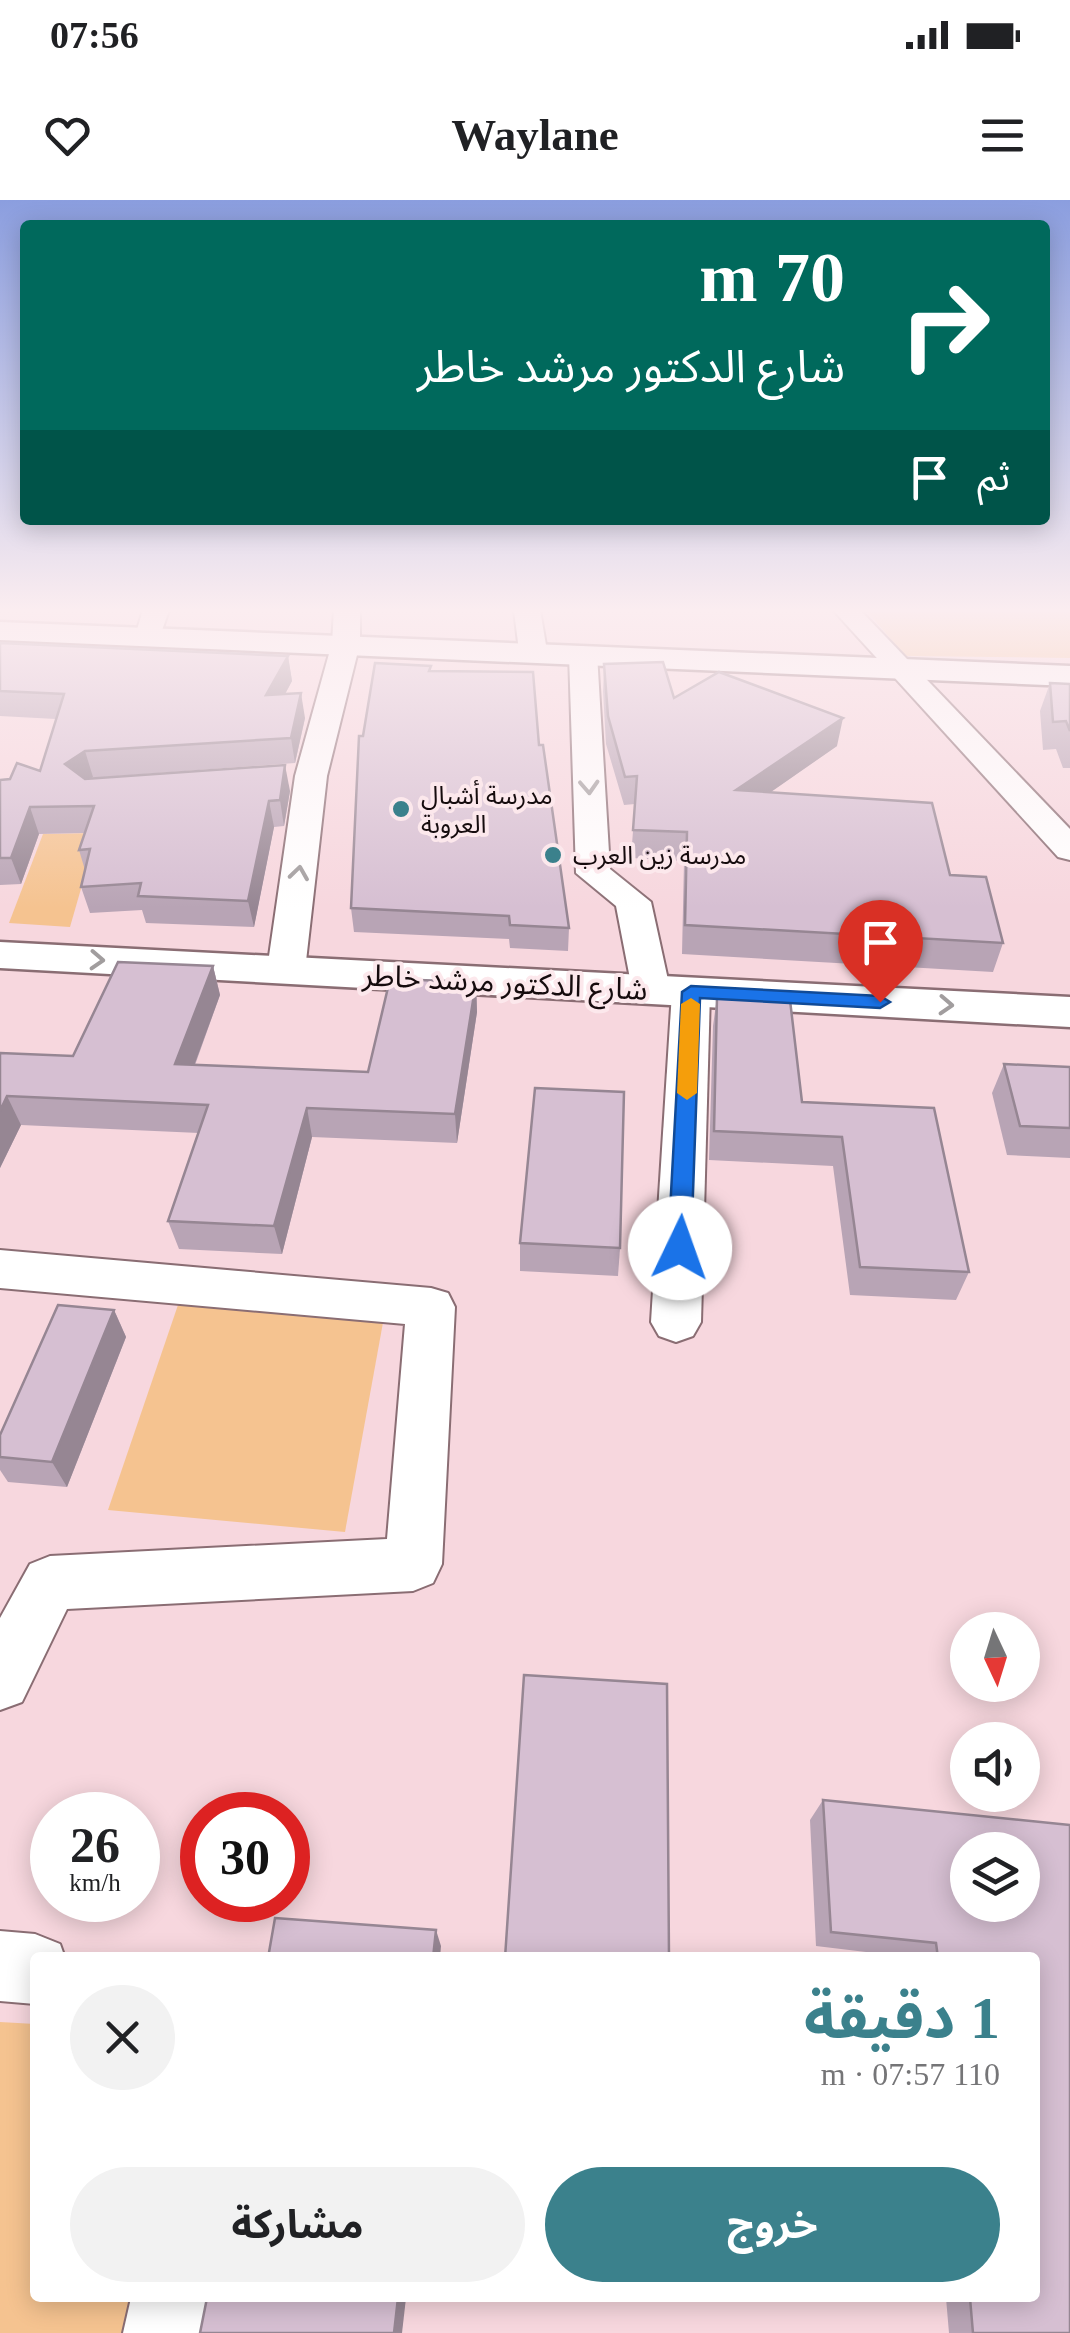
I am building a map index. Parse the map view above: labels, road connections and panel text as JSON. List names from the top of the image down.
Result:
{
  "streets": {
    "main road": ["شارع الدكتور مرشد خاطر"]
  },
  "one_way": ["شارع الدكتور مرشد خاطر"],
  "places": ["مدرسة أشبال العروبة", "مدرسة زين العرب"],
  "north": "bottom",
  "page": {
    "status": "07:56",
    "header": "Waylane",
    "turn": ["70 m", "شارع الدكتور مرشد خاطر"],
    "then": "ثم",
    "speed": "26 km/h",
    "limit": "30",
    "heading": ["1 دقيقة", "110 m · 07:57"],
    "buttons": ["خروج", "مشاركة"]
  }
}
